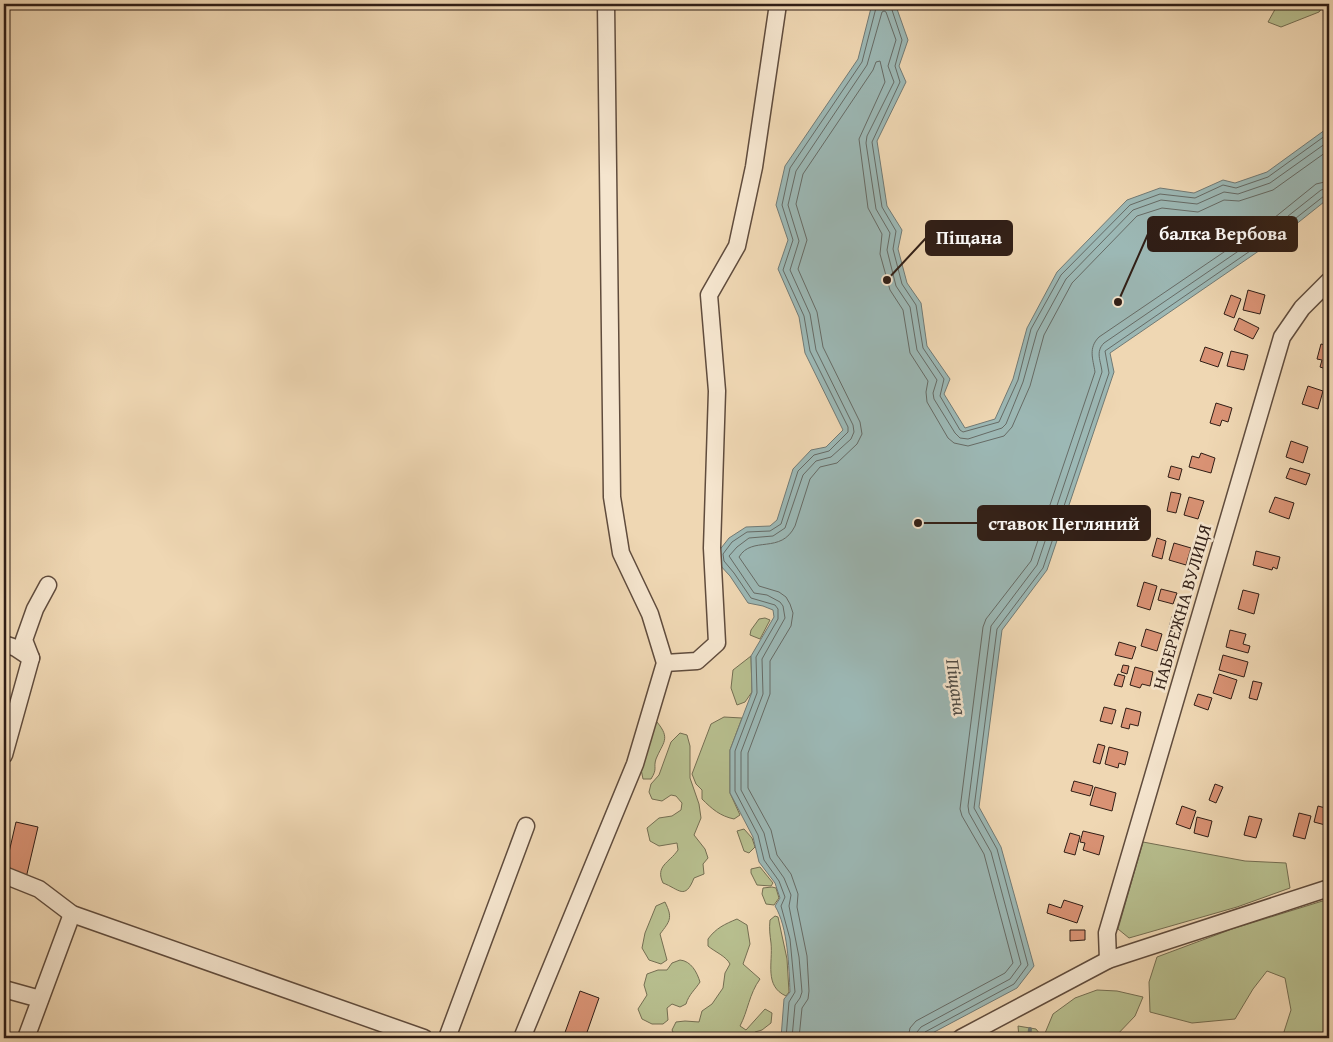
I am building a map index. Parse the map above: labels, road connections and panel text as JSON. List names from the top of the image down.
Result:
{
  "streets": {
    "street": ["НАБЕРЕЖНА ВУЛИЦЯ"]
  },
  "water": ["Піщана"],
  "places": ["Піщана", "балка Вербова", "ставок Цегляний"]
}
